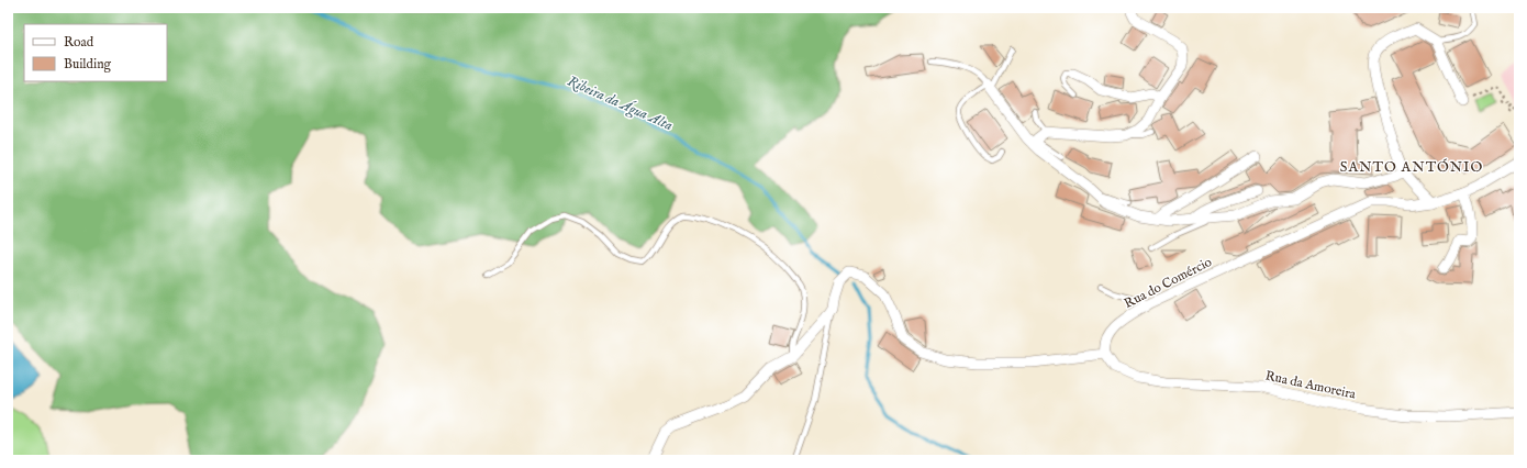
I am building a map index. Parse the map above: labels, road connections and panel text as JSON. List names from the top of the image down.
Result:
{
  "streets": {
    "street": ["Rua do Comércio", "Rua da Amoreira"]
  },
  "crossings": [
    ["Rua do Comércio", "Rua da Amoreira"]
  ],
  "districts": ["SANTO ANTÓNIO"],
  "water": ["Ribeira da Água Alta"],
  "legend": ["Road", "Building"]
}
